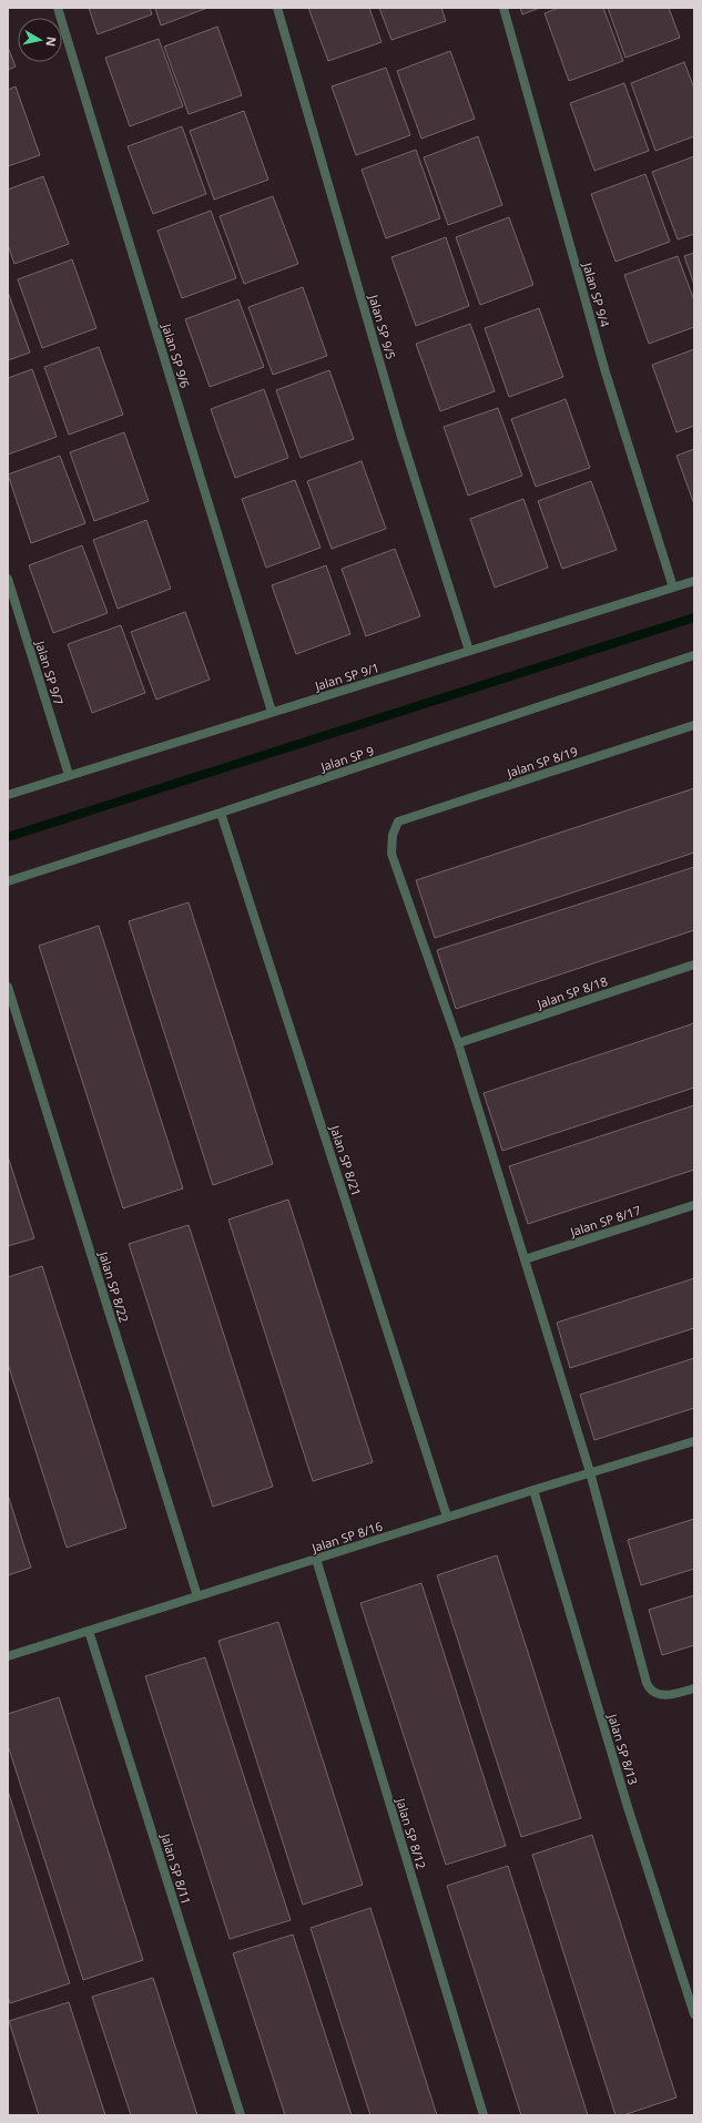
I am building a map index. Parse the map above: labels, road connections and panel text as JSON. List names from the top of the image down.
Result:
{
  "streets": {
    "street": [
      "Jalan SP 9/4",
      "Jalan SP 9/5",
      "Jalan SP 9/6",
      "Jalan SP 9/7",
      "Jalan SP 9/1",
      "Jalan SP 9",
      "Jalan SP 8/19",
      "Jalan SP 8/18",
      "Jalan SP 8/21",
      "Jalan SP 8/17",
      "Jalan SP 8/22",
      "Jalan SP 8/16",
      "Jalan SP 8/13",
      "Jalan SP 8/12",
      "Jalan SP 8/11"
    ]
  },
  "crossings": [
    ["Jalan SP 9/4", "Jalan SP 9/1"],
    ["Jalan SP 9/5", "Jalan SP 9/1"],
    ["Jalan SP 9/6", "Jalan SP 9/1"],
    ["Jalan SP 9/7", "Jalan SP 9/1"],
    ["Jalan SP 9", "Jalan SP 8/21"],
    ["Jalan SP 8/19", "Jalan SP 8/18"],
    ["Jalan SP 8/21", "Jalan SP 8/16"],
    ["Jalan SP 8/22", "Jalan SP 8/16"],
    ["Jalan SP 8/16", "Jalan SP 8/13"],
    ["Jalan SP 8/16", "Jalan SP 8/12"],
    ["Jalan SP 8/16", "Jalan SP 8/11"]
  ],
  "north": "right"
}
